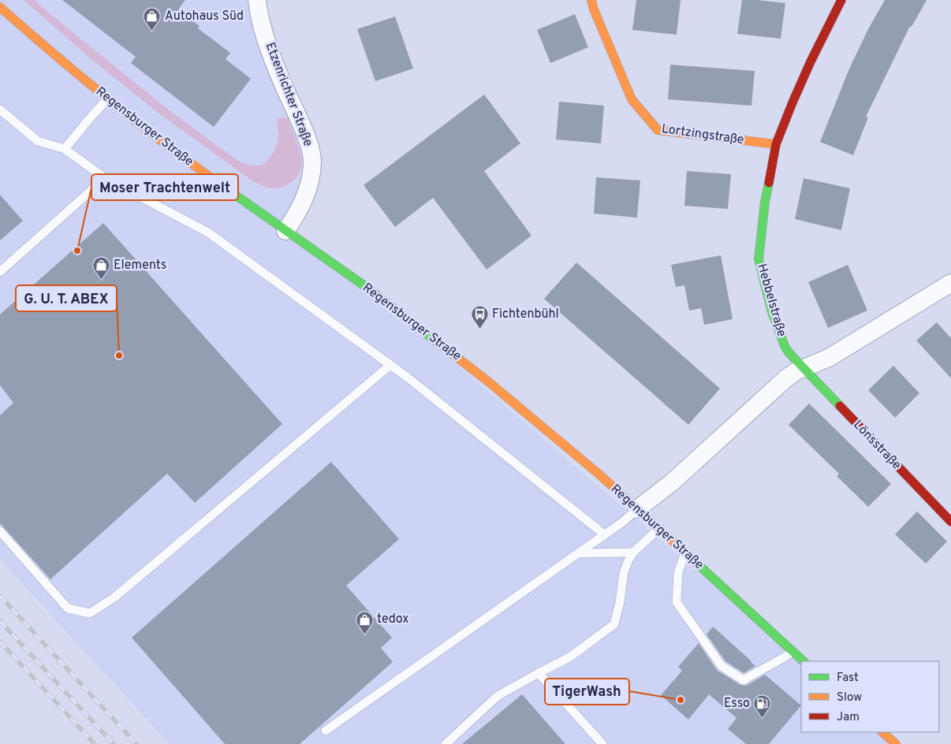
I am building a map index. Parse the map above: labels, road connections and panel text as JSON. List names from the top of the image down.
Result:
{
  "streets": {
    "main road": [
      "Regensburger Straße",
      "Lortzingstraße",
      "Hebbelstraße",
      "Lönsstraße"
    ],
    "street": ["Etzenrichter Straße"]
  },
  "crossings": [
    ["Etzenrichter Straße", "Regensburger Straße"],
    ["Lortzingstraße", "Hebbelstraße"],
    ["Hebbelstraße", "Lönsstraße"]
  ],
  "places": {
    "shop": ["Autohaus Süd", "Elements", "tedox"],
    "other": ["Moser Trachtenwelt", "G. U. T. ABEX", "TigerWash"],
    "bus stop": ["Fichtenbühl"],
    "fuel station": ["Esso"]
  },
  "legend": ["Fast", "Slow", "Jam"]
}
